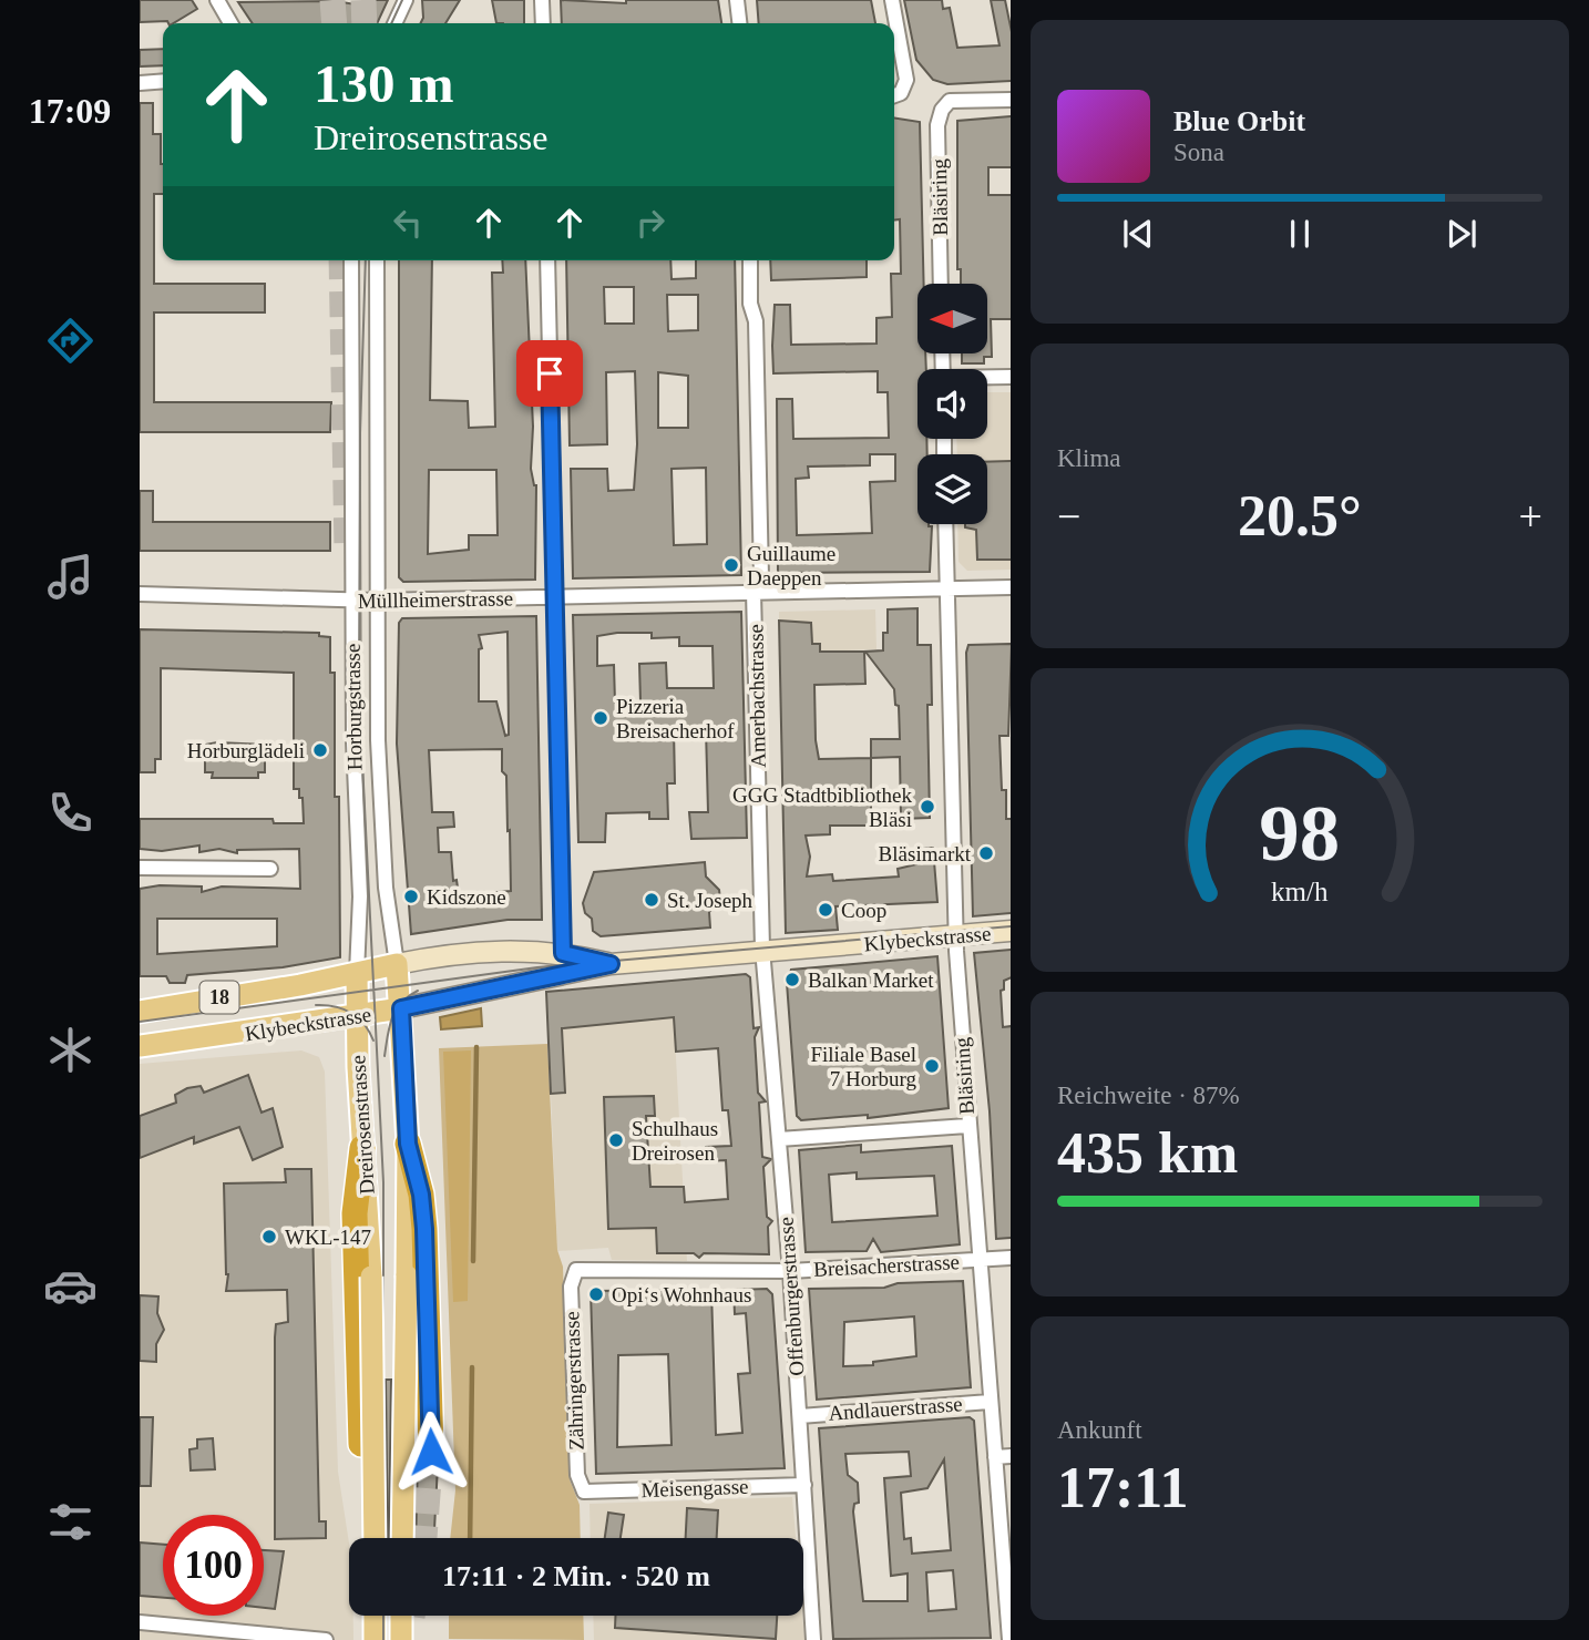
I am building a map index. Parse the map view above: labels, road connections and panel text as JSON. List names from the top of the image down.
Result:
{
  "streets": {
    "main road": ["Klybeckstrasse", "18", "Dreirosenstrasse"],
    "street": [
      "Bläsiring",
      "Müllheimerstrasse",
      "Amerbachstrasse",
      "Horburgstrasse",
      "Breisacherstrasse",
      "Offenburgerstrasse",
      "Zähringerstrasse",
      "Andlauerstrasse",
      "Meisengasse"
    ]
  },
  "crossings": [
    ["Bläsiring", "Müllheimerstrasse"],
    ["Bläsiring", "Klybeckstrasse"],
    ["Bläsiring", "Breisacherstrasse"],
    ["Bläsiring", "Andlauerstrasse"],
    ["Müllheimerstrasse", "Amerbachstrasse"],
    ["Müllheimerstrasse", "Horburgstrasse"],
    ["Amerbachstrasse", "Klybeckstrasse"],
    ["Amerbachstrasse", "Offenburgerstrasse"],
    ["Horburgstrasse", "Klybeckstrasse"],
    ["Horburgstrasse", "Dreirosenstrasse"],
    ["Klybeckstrasse", "Dreirosenstrasse"],
    ["Klybeckstrasse", "Offenburgerstrasse"],
    ["Breisacherstrasse", "Offenburgerstrasse"],
    ["Breisacherstrasse", "Zähringerstrasse"],
    ["Offenburgerstrasse", "Andlauerstrasse"],
    ["Offenburgerstrasse", "Meisengasse"],
    ["Zähringerstrasse", "Meisengasse"]
  ],
  "places": [
    "Guillaume Daeppen",
    "Pizzeria Breisacherhof",
    "Horburglädeli",
    "GGG Stadtbibliothek Bläsi",
    "Bläsimarkt",
    "Kidszone",
    "St. Joseph",
    "Coop",
    "Balkan Market",
    "Filiale Basel 7 Horburg",
    "Schulhaus Dreirosen",
    "WKL-147",
    "Opi‘s Wohnhaus"
  ],
  "north": "left",
  "page": {
    "tabs": "17:09",
    "turn": ["130 m", "Dreirosenstrasse"],
    "song": ["Blue Orbit", "Sona"],
    "tile": [
      "Klima",
      ["Reichweite · 87%", "435 km"],
      ["Ankunft", "17:11"]
    ],
    "heat": ["−", "20.5°", "+"],
    "limit": "100",
    "trip": "17:11 · 2 Min. · 520 m",
    "gauge": ["98", "km/h"]
  }
}
